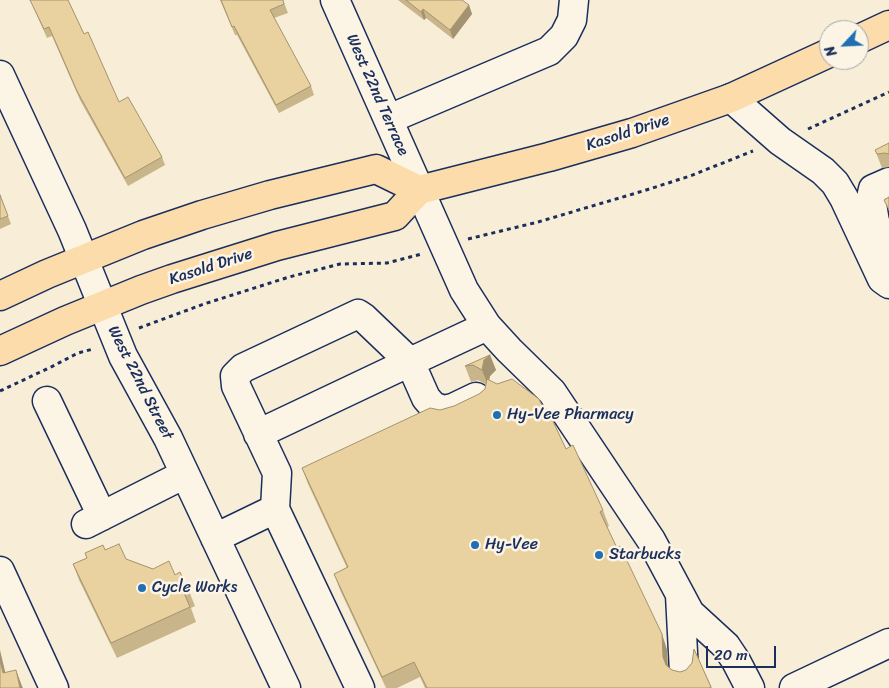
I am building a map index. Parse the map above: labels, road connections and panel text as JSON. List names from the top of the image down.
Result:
{
  "streets": {
    "main road": ["Kasold Drive"],
    "street": ["West 22nd Terrace", "West 22nd Street"]
  },
  "crossings": [
    ["West 22nd Terrace", "Kasold Drive"],
    ["Kasold Drive", "West 22nd Street"]
  ],
  "places": [
    "Hy-Vee Pharmacy",
    "Hy-Vee",
    "Starbucks",
    "Cycle Works"
  ],
  "scale_bar": "20 m",
  "north": "bottom left"
}
